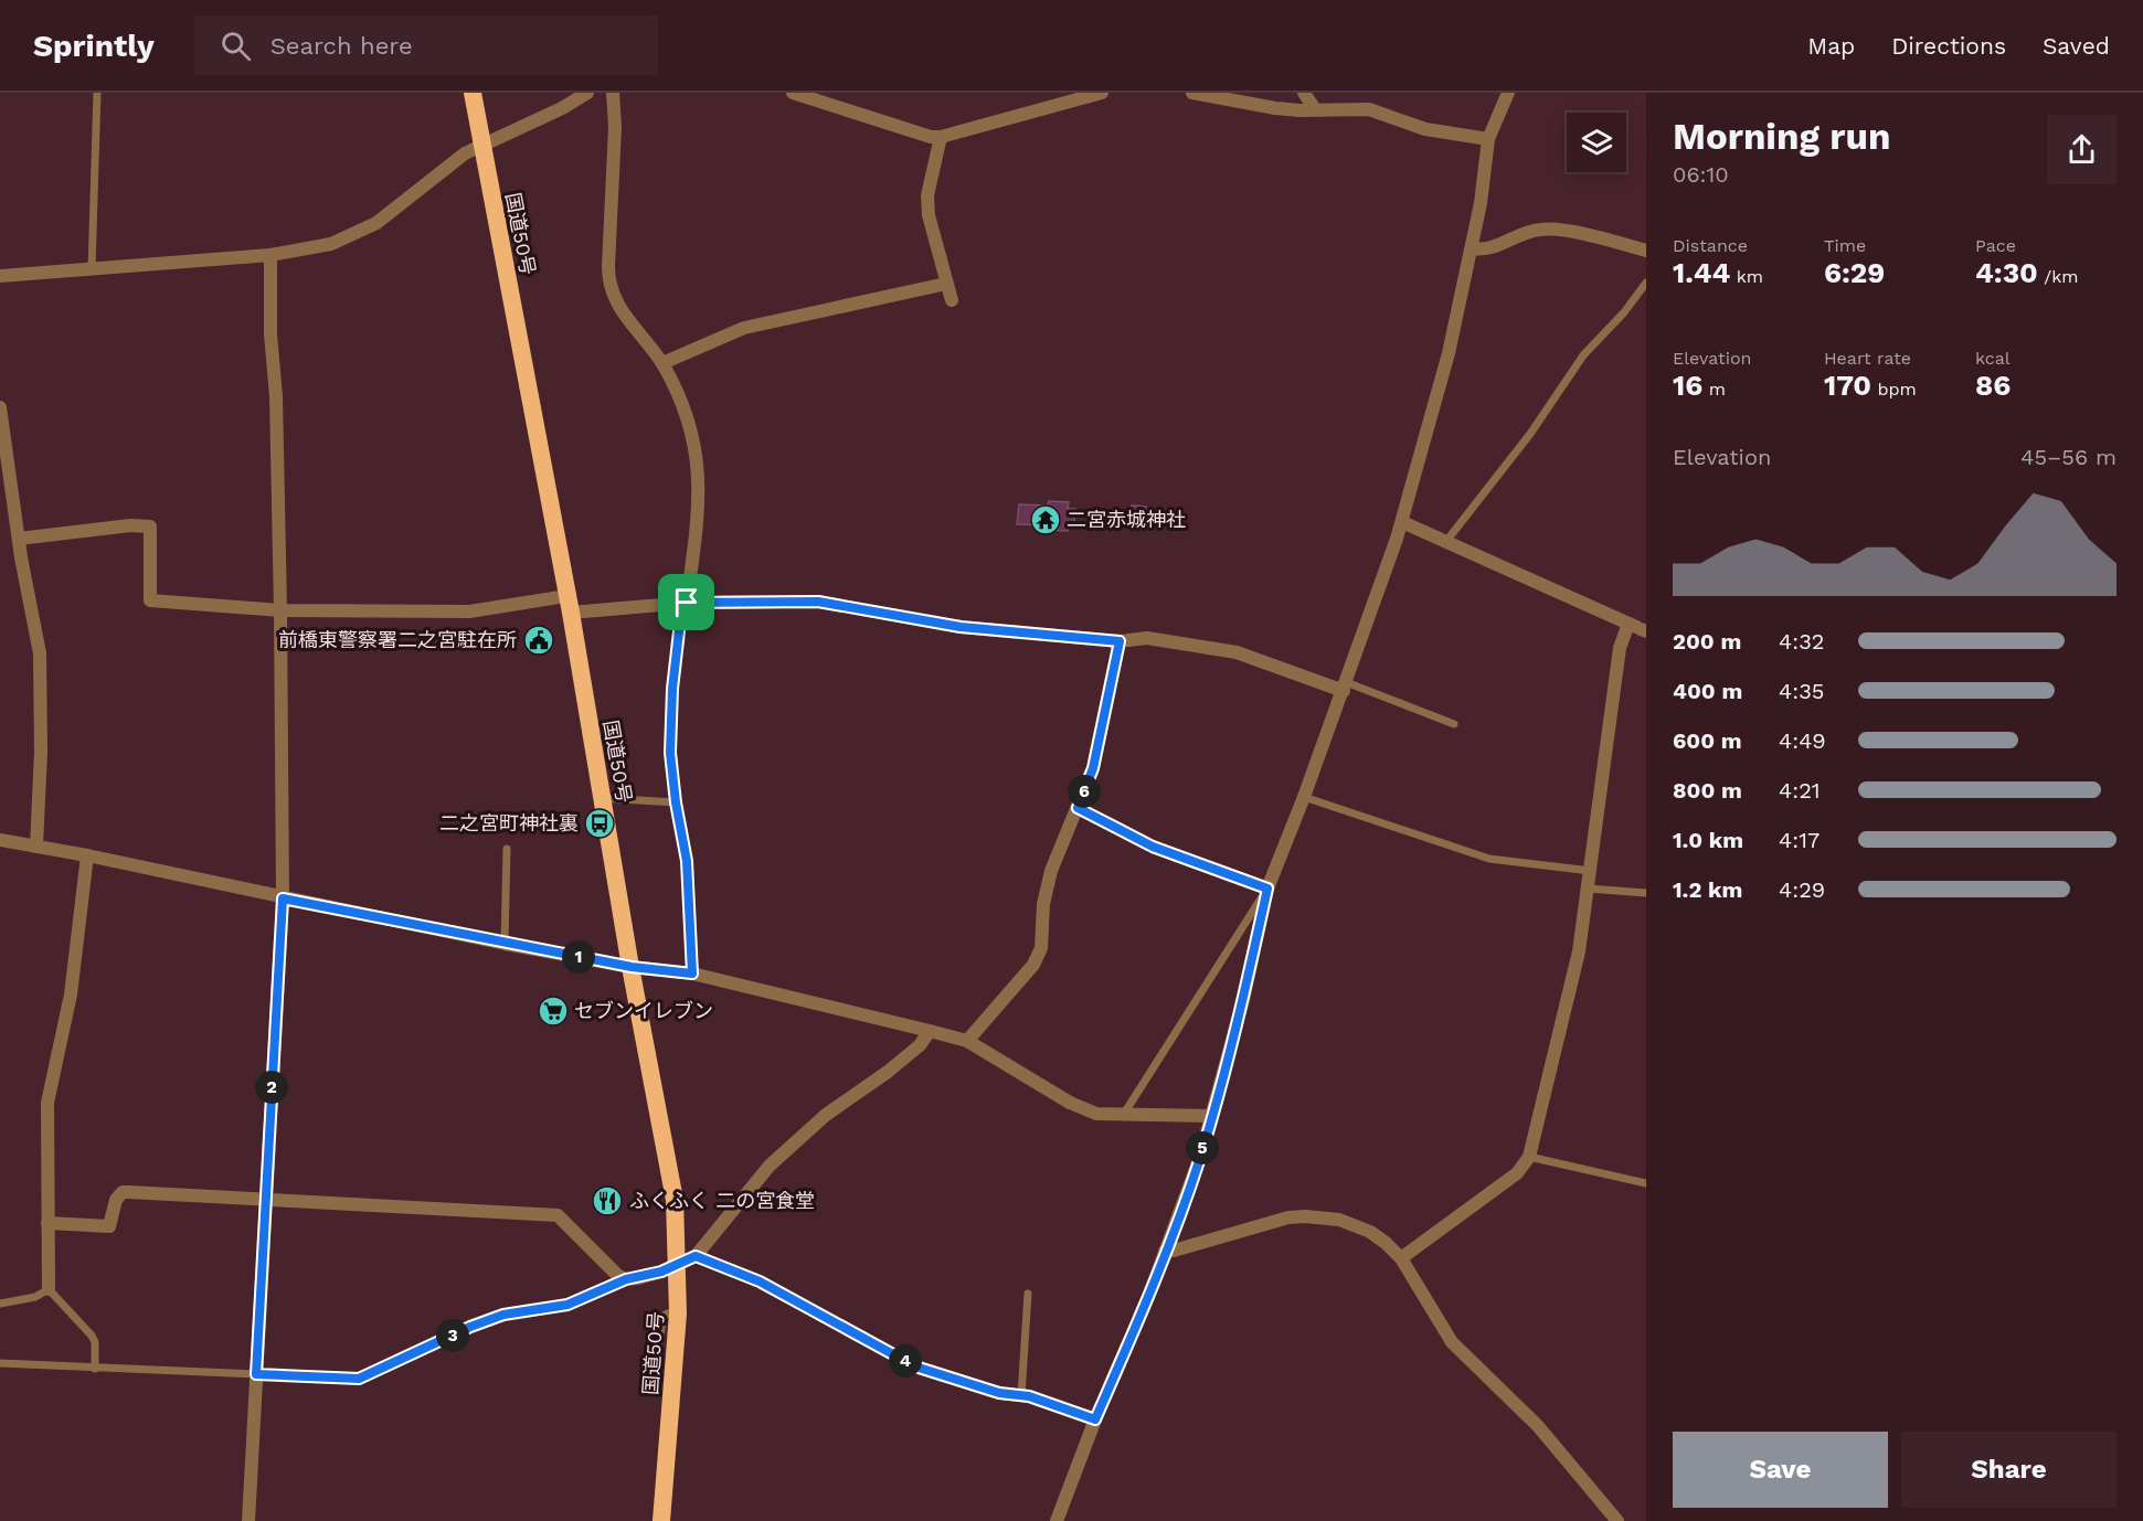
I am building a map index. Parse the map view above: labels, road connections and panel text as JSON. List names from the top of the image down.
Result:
{
  "streets": {
    "highway": ["国道50号"]
  },
  "places": {
    "temple": ["二宮赤城神社"],
    "public building": ["前橋東警察署二之宮駐在所"],
    "bus stop": ["二之宮町神社裏"],
    "supermarket": ["セブンイレブン"],
    "restaurant": ["ふくふく 二の宮食堂"]
  },
  "page": {
    "header": "Sprintly",
    "search": "Search here",
    "nav": ["Map", "Directions", "Saved"],
    "heading": ["Morning run", "06:10"],
    "stats": [
      ["Distance", "1.44 km"],
      ["Time", "6:29"],
      ["Pace", "4:30 /km"],
      ["Elevation", "16 m"],
      ["Heart rate", "170 bpm"],
      ["kcal", "86"]
    ],
    "chart": ["Elevation", "45–56 m"],
    "list": [
      {
        "name": "200 m",
        "note": "4:32"
      },
      {
        "name": "400 m",
        "note": "4:35"
      },
      {
        "name": "600 m",
        "note": "4:49"
      },
      {
        "name": "800 m",
        "note": "4:21"
      },
      {
        "name": "1.0 km",
        "note": "4:17"
      },
      {
        "name": "1.2 km",
        "note": "4:29"
      }
    ],
    "pins": [
      "6",
      "1",
      "2",
      "5",
      "3",
      "4"
    ],
    "buttons": ["Save", "Share"]
  }
}
